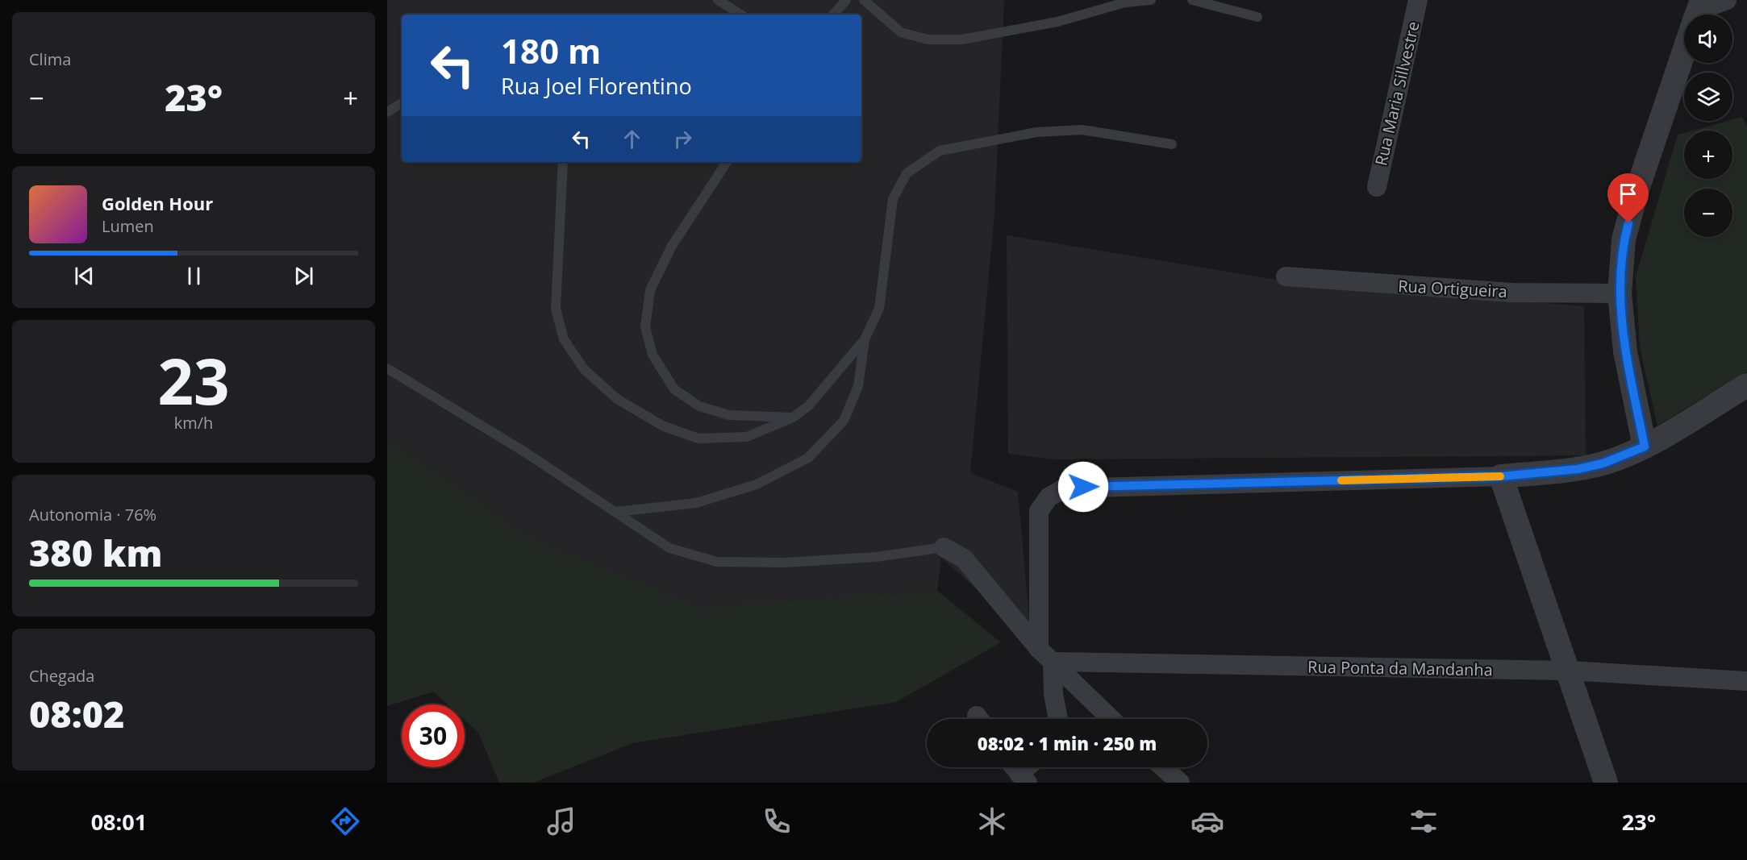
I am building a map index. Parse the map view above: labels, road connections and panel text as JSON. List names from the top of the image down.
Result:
{
  "streets": {
    "street": ["Rua Maria Sillvestre", "Rua Ortigueira", "Rua Ponta da Mandanha"]
  },
  "page": {
    "tile": [
      "Clima",
      ["23", "km/h"],
      ["Autonomia · 76%", "380 km"],
      ["Chegada", "08:02"]
    ],
    "map_buttons": ["+", "−"],
    "turn": ["180 m", "Rua Joel Florentino"],
    "heat": ["−", "23°", "+"],
    "song": ["Golden Hour", "Lumen"],
    "limit": "30",
    "trip": "08:02 · 1 min · 250 m",
    "tabs": ["08:01", "23°"]
  }
}
